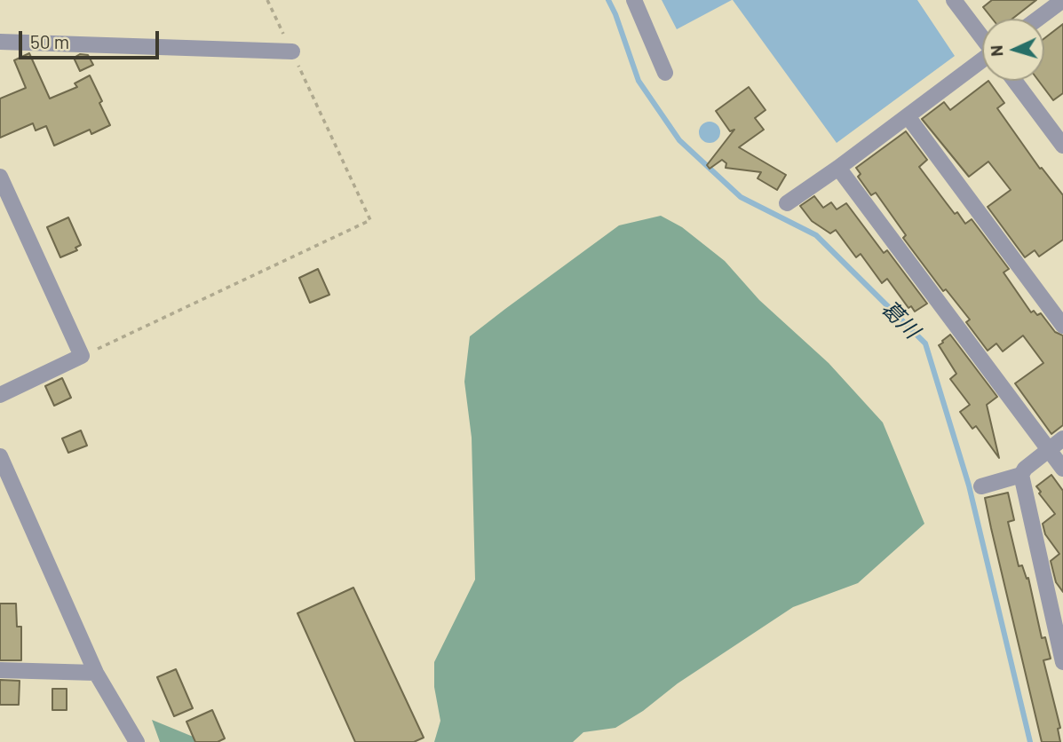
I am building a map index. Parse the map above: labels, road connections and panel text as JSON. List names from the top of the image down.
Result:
{
  "water": ["葛川"],
  "scale_bar": "50 m",
  "north": "left"
}
